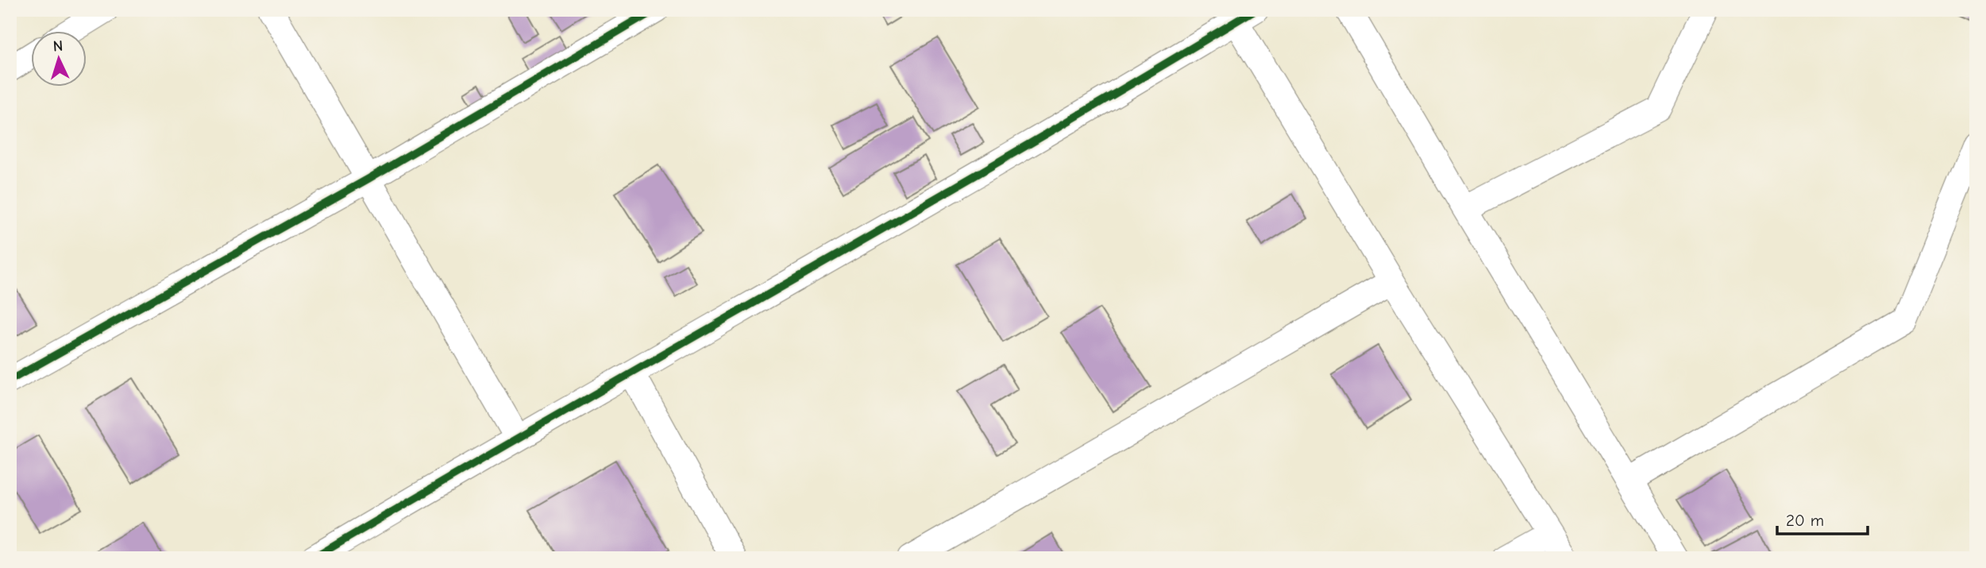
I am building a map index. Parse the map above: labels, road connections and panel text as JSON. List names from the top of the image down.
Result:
{
  "scale_bar": "20 m",
  "north": "top"
}
